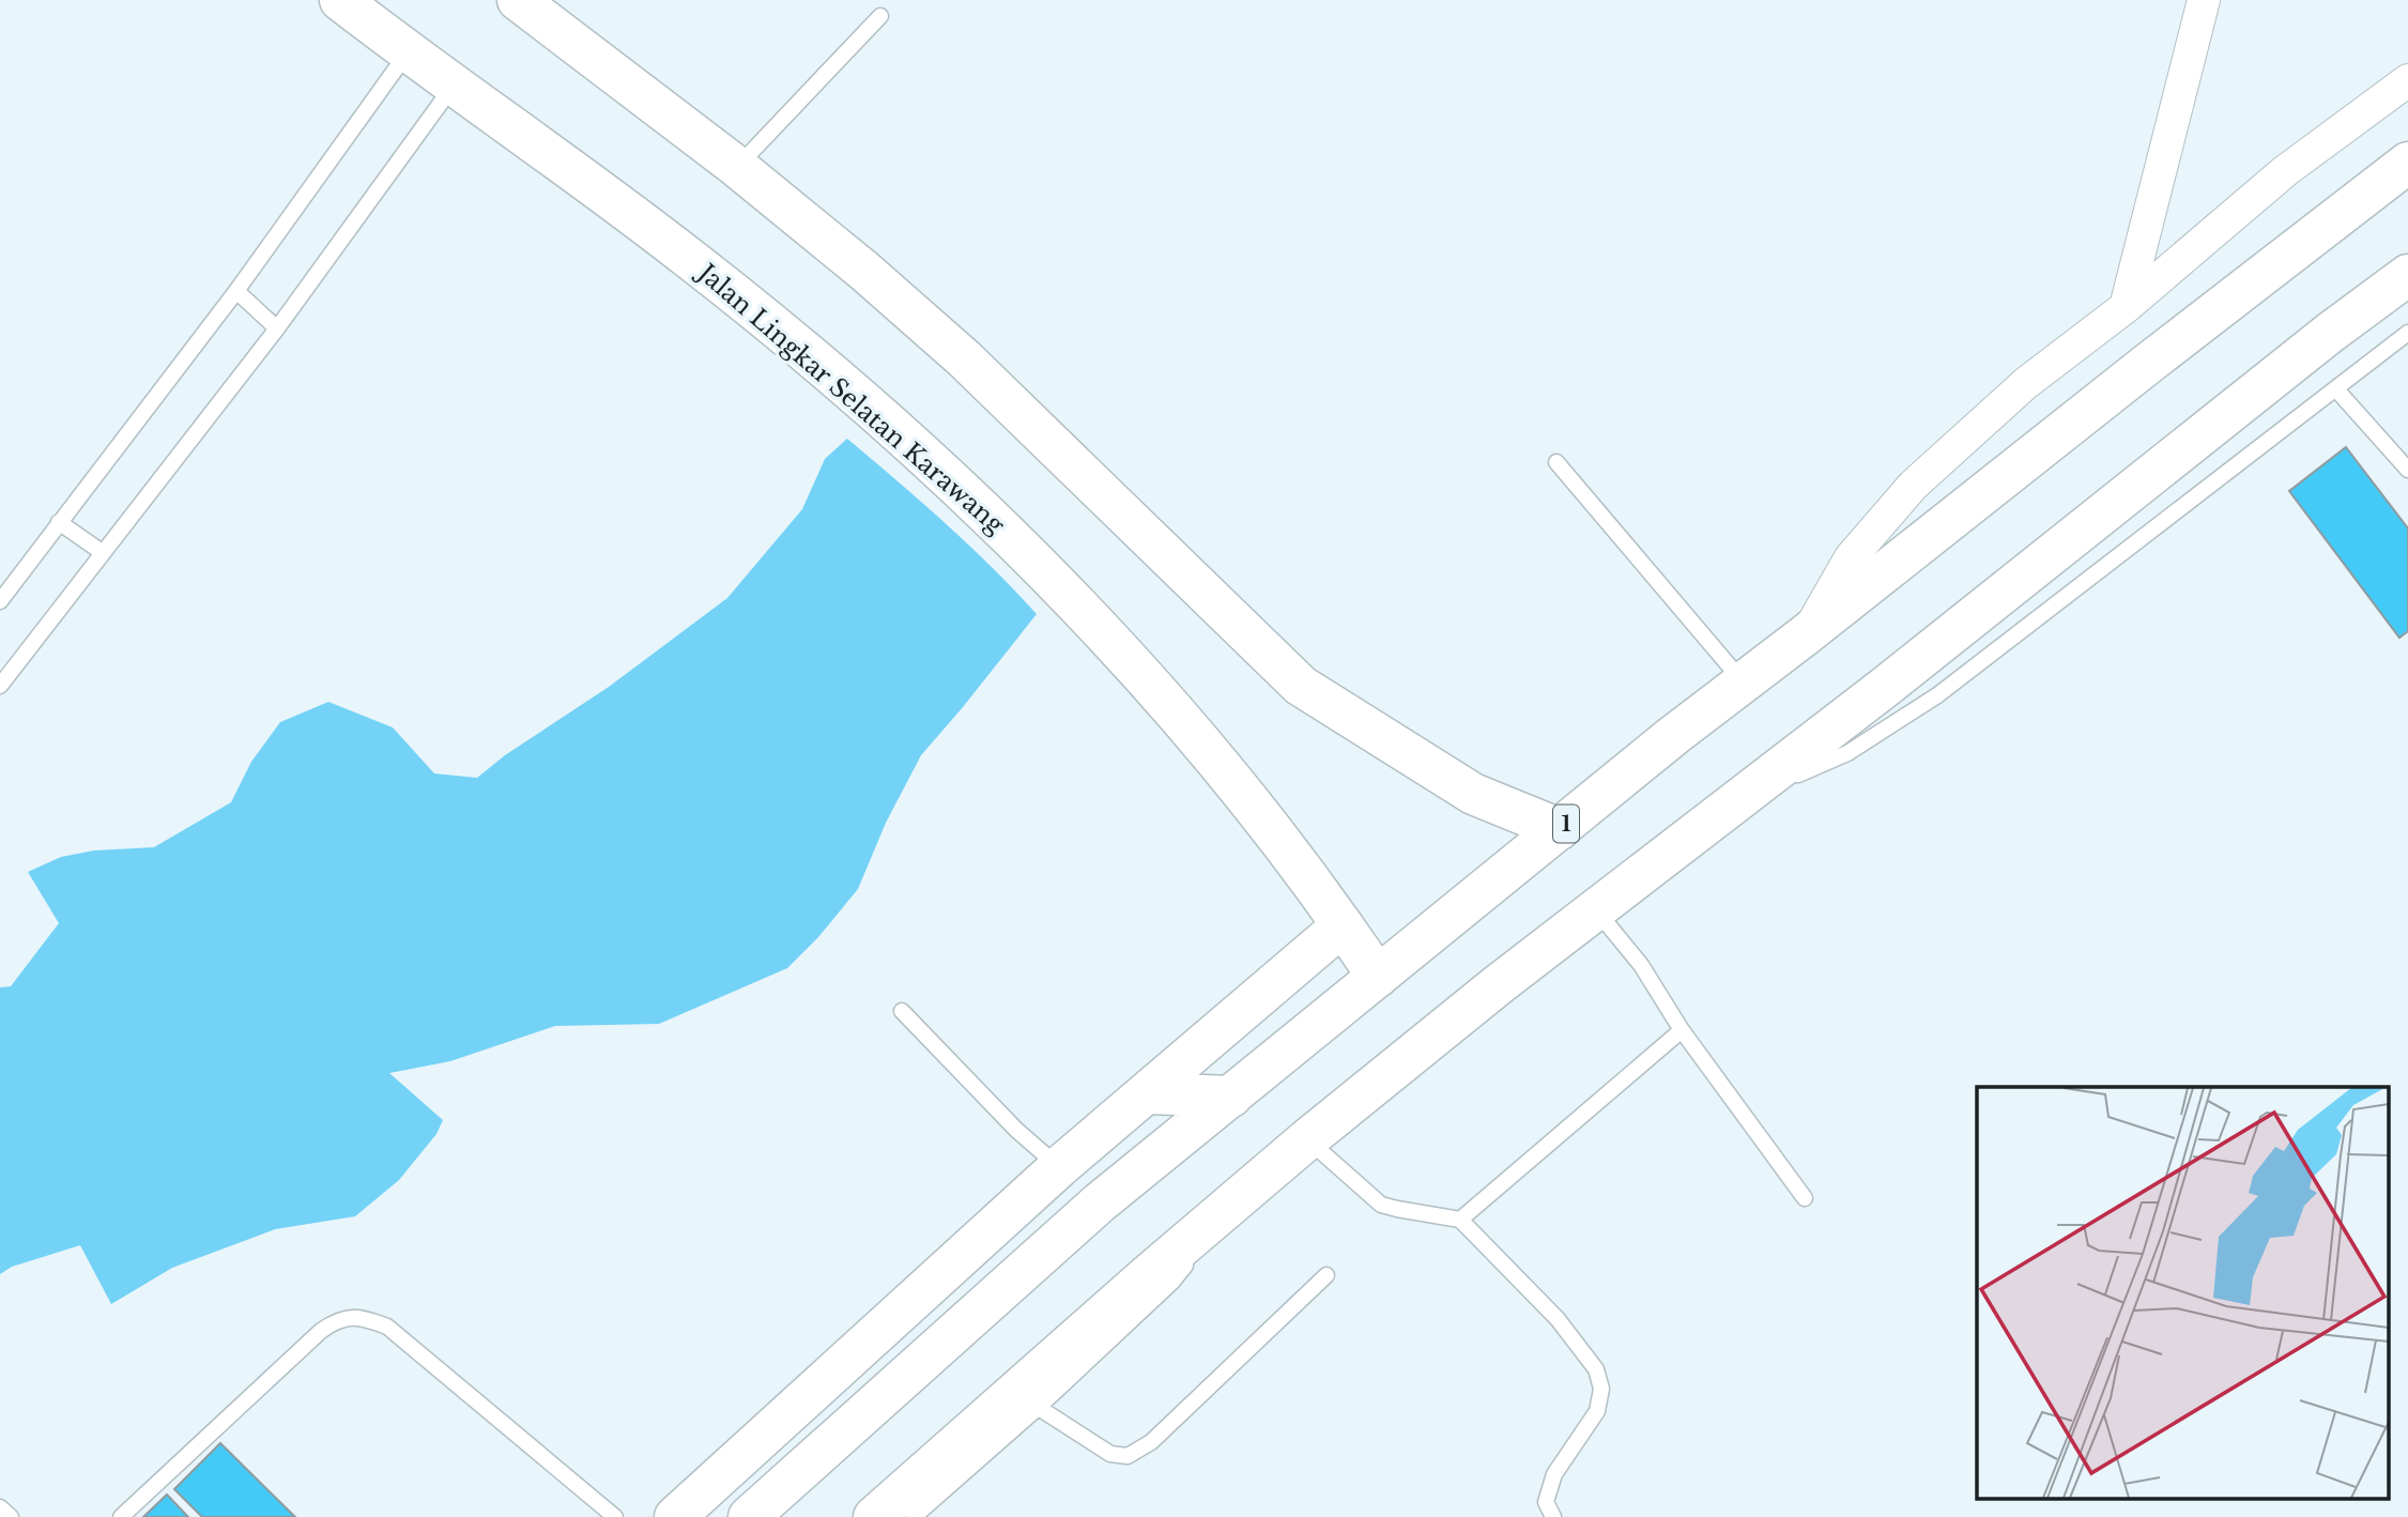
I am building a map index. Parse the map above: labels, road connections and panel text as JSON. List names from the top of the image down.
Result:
{
  "streets": {
    "main road": ["Jalan Lingkar Selatan Karawang", "1"]
  },
  "crossings": [
    ["Jalan Lingkar Selatan Karawang", "1"]
  ]
}
